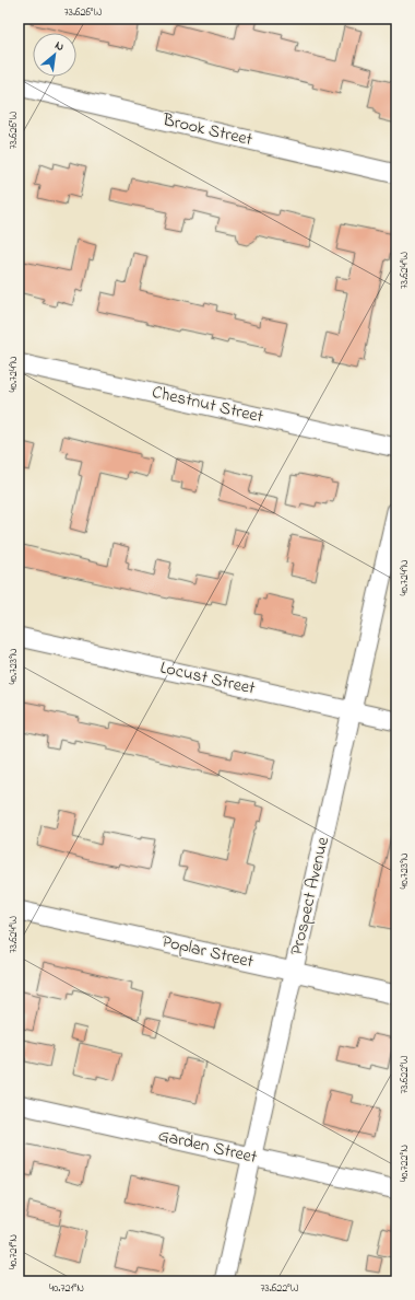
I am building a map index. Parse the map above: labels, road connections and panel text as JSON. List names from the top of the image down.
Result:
{
  "streets": {
    "street": [
      "Brook Street",
      "Chestnut Street",
      "Locust Street",
      "Prospect Avenue",
      "Poplar Street",
      "Garden Street"
    ]
  },
  "crossings": [
    ["Locust Street", "Prospect Avenue"],
    ["Prospect Avenue", "Poplar Street"],
    ["Prospect Avenue", "Garden Street"]
  ],
  "north": "top right",
  "coordinates": [
    "73.626°W",
    "73.624°W",
    "40.724°N",
    "40.723°N",
    "73.622°W",
    "40.722°N",
    "40.721°N"
  ]
}
